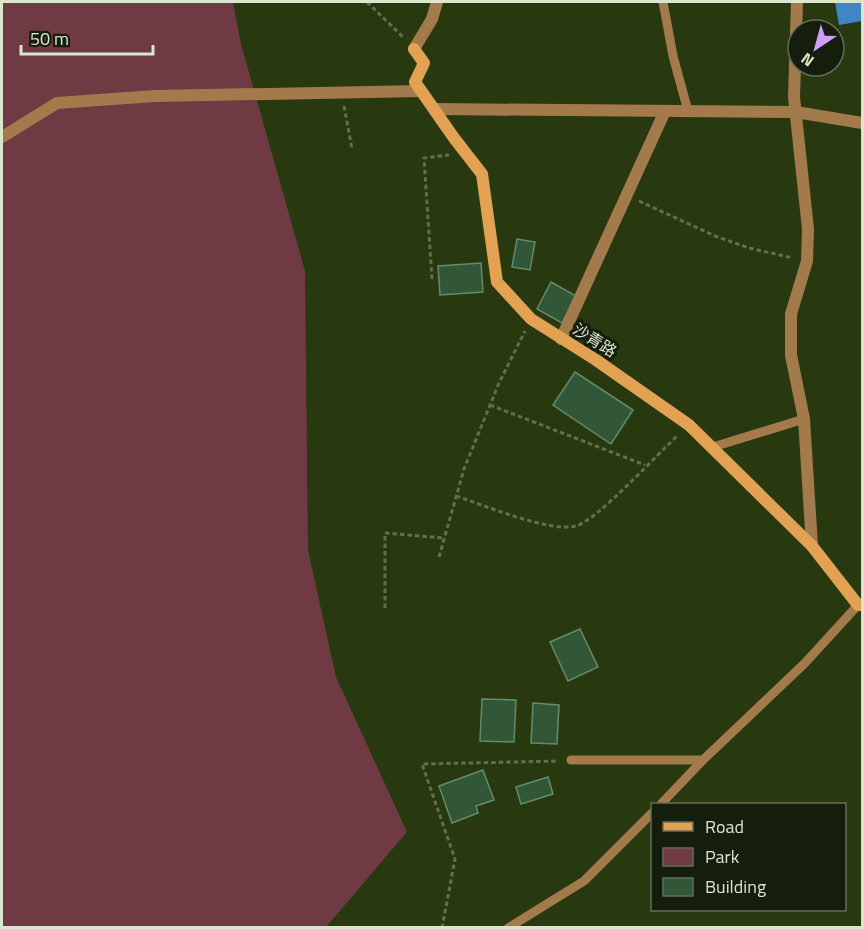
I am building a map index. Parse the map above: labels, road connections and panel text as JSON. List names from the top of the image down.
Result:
{
  "streets": {
    "street": ["沙青路"]
  },
  "legend": ["Road", "Park", "Building"],
  "scale_bar": "50 m",
  "north": "bottom left"
}
